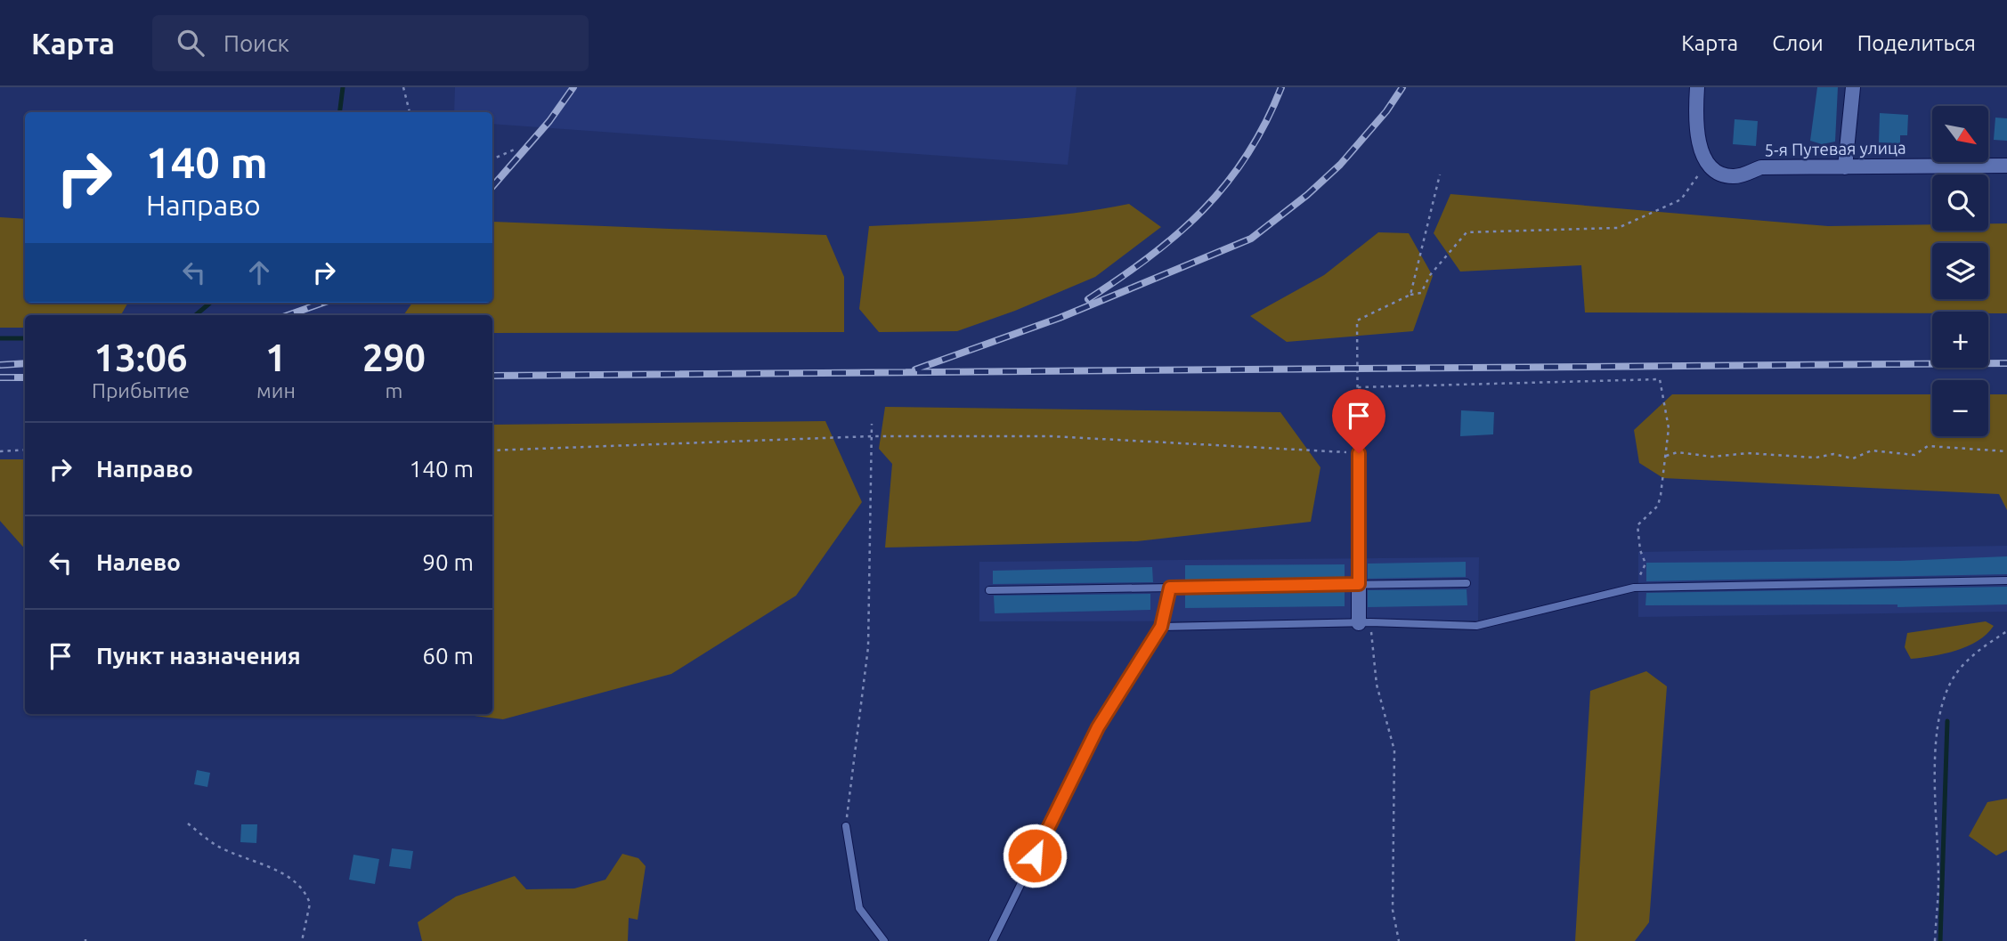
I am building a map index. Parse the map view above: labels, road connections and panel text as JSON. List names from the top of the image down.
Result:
{
  "streets": {
    "street": ["5-я Путевая улица"]
  },
  "north": "bottom right",
  "page": {
    "header": "Карта",
    "search": "Поиск",
    "nav": ["Карта", "Слои", "Поделиться"],
    "map_buttons": ["+", "−"],
    "turn": ["140 m", "Направо"],
    "eta": [
      "13:06",
      "Прибытие",
      "1",
      "мин",
      "290",
      "m"
    ],
    "list": [
      {
        "name": "Направо",
        "value": "140 m"
      },
      {
        "name": "Налево",
        "value": "90 m"
      },
      {
        "name": "Пункт назначения",
        "value": "60 m"
      }
    ]
  }
}
